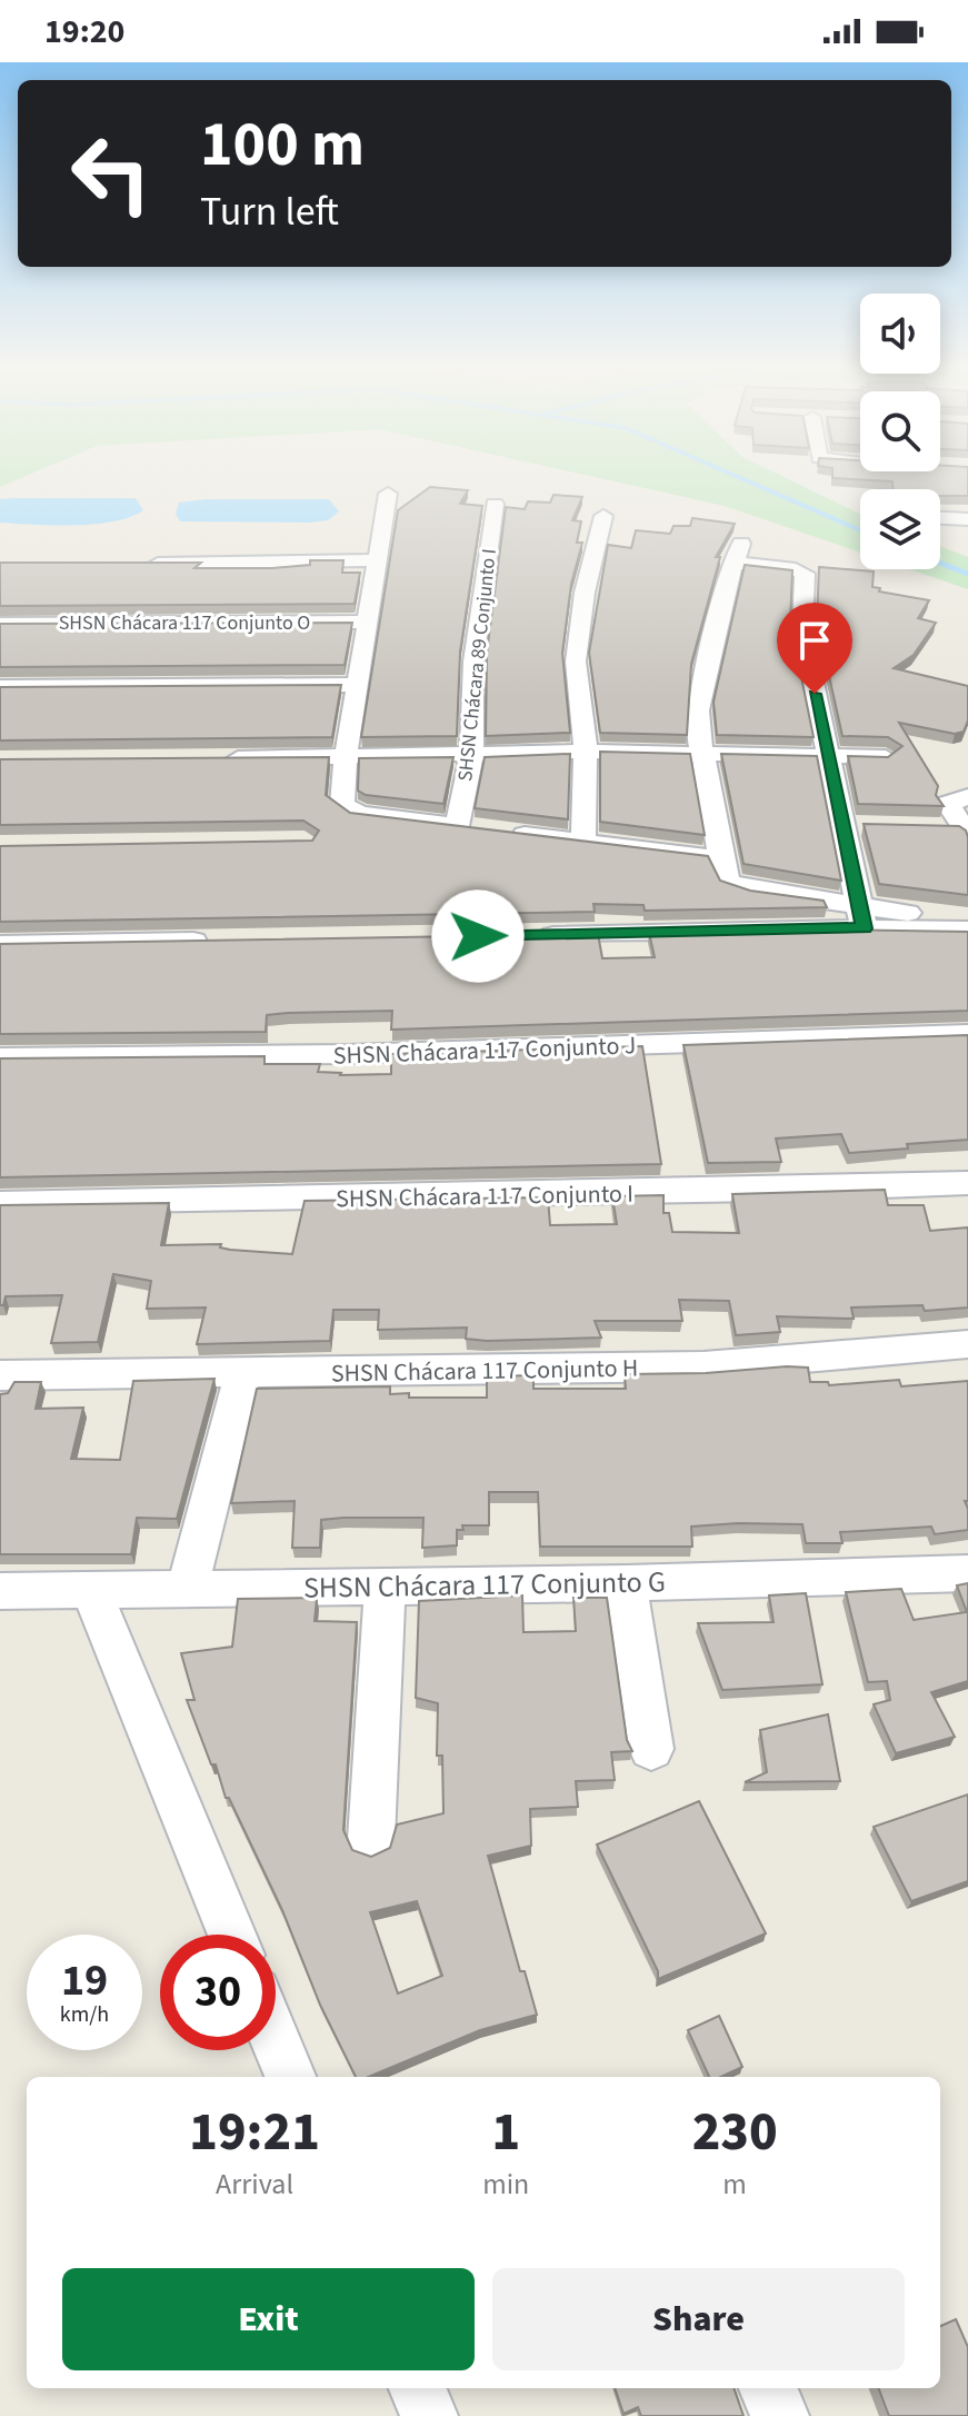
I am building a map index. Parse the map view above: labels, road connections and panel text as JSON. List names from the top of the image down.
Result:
{
  "streets": {
    "street": [
      "SHSN Chácara 117 Conjunto O",
      "SHSN Chácara 89 Conjunto I",
      "SHSN Chácara 117 Conjunto J",
      "SHSN Chácara 117 Conjunto I",
      "SHSN Chácara 117 Conjunto H",
      "SHSN Chácara 117 Conjunto G"
    ]
  },
  "page": {
    "status": "19:20",
    "turn": ["100 m", "Turn left"],
    "speed": "19 km/h",
    "limit": "30",
    "eta": [
      "19:21",
      "Arrival",
      "1",
      "min",
      "230",
      "m"
    ],
    "buttons": ["Exit", "Share"]
  }
}
